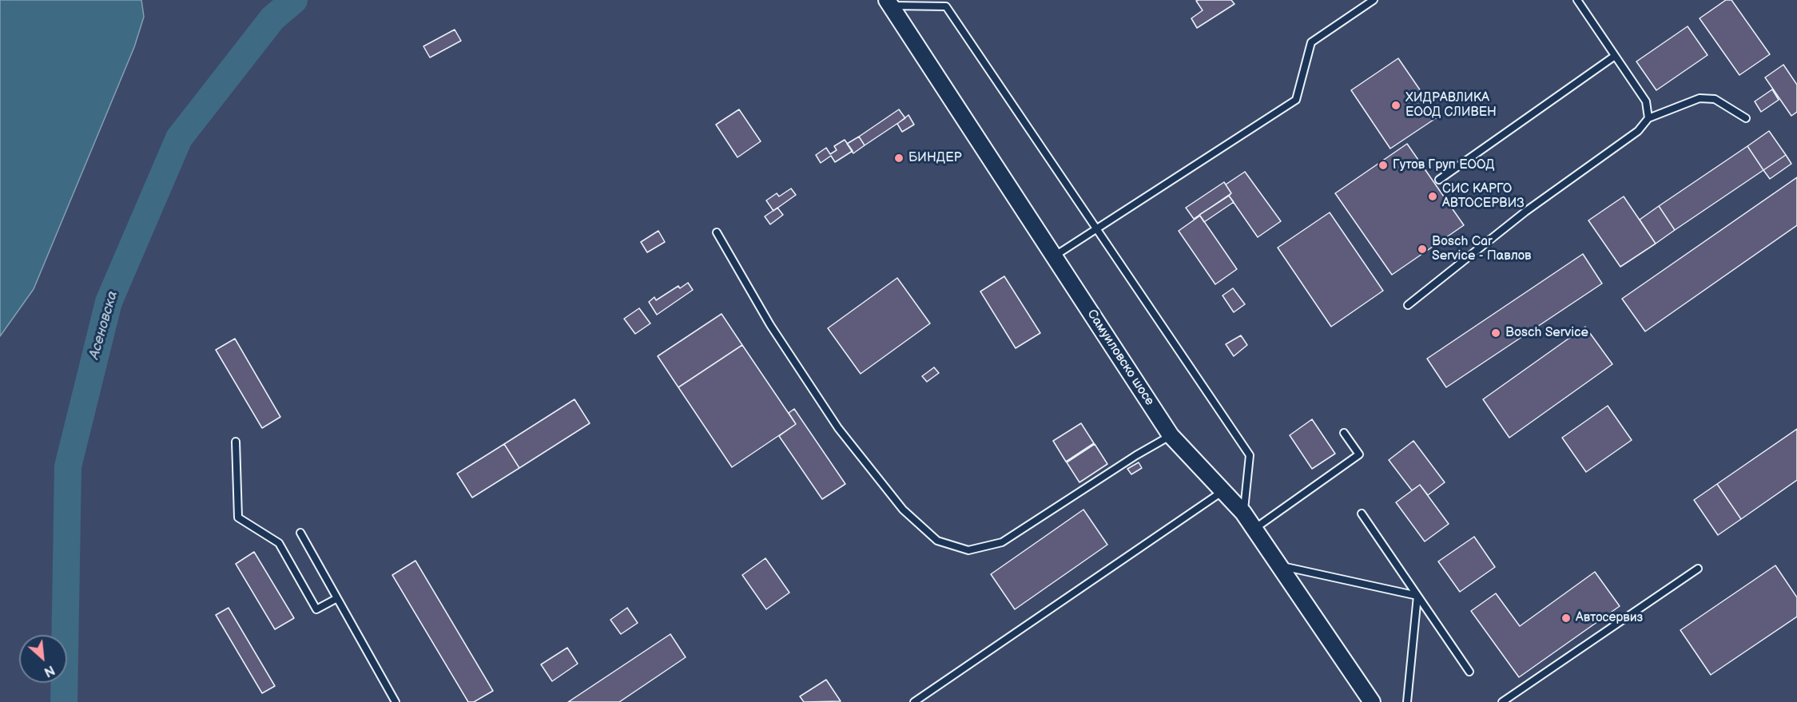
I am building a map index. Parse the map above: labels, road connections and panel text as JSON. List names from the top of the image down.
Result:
{
  "streets": {
    "street": ["Самуиловско шосе"]
  },
  "water": ["Асеновска"],
  "places": [
    "ХИДРАВЛИКА ЕООД СЛИВЕН",
    "БИНДЕР",
    "Гутов Груп ЕООД",
    "СИС КАРГО АВТОСЕРВИЗ",
    "Bosch Car Service - Павлов",
    "Bosch Service",
    "Автосервиз"
  ],
  "north": "bottom right"
}
